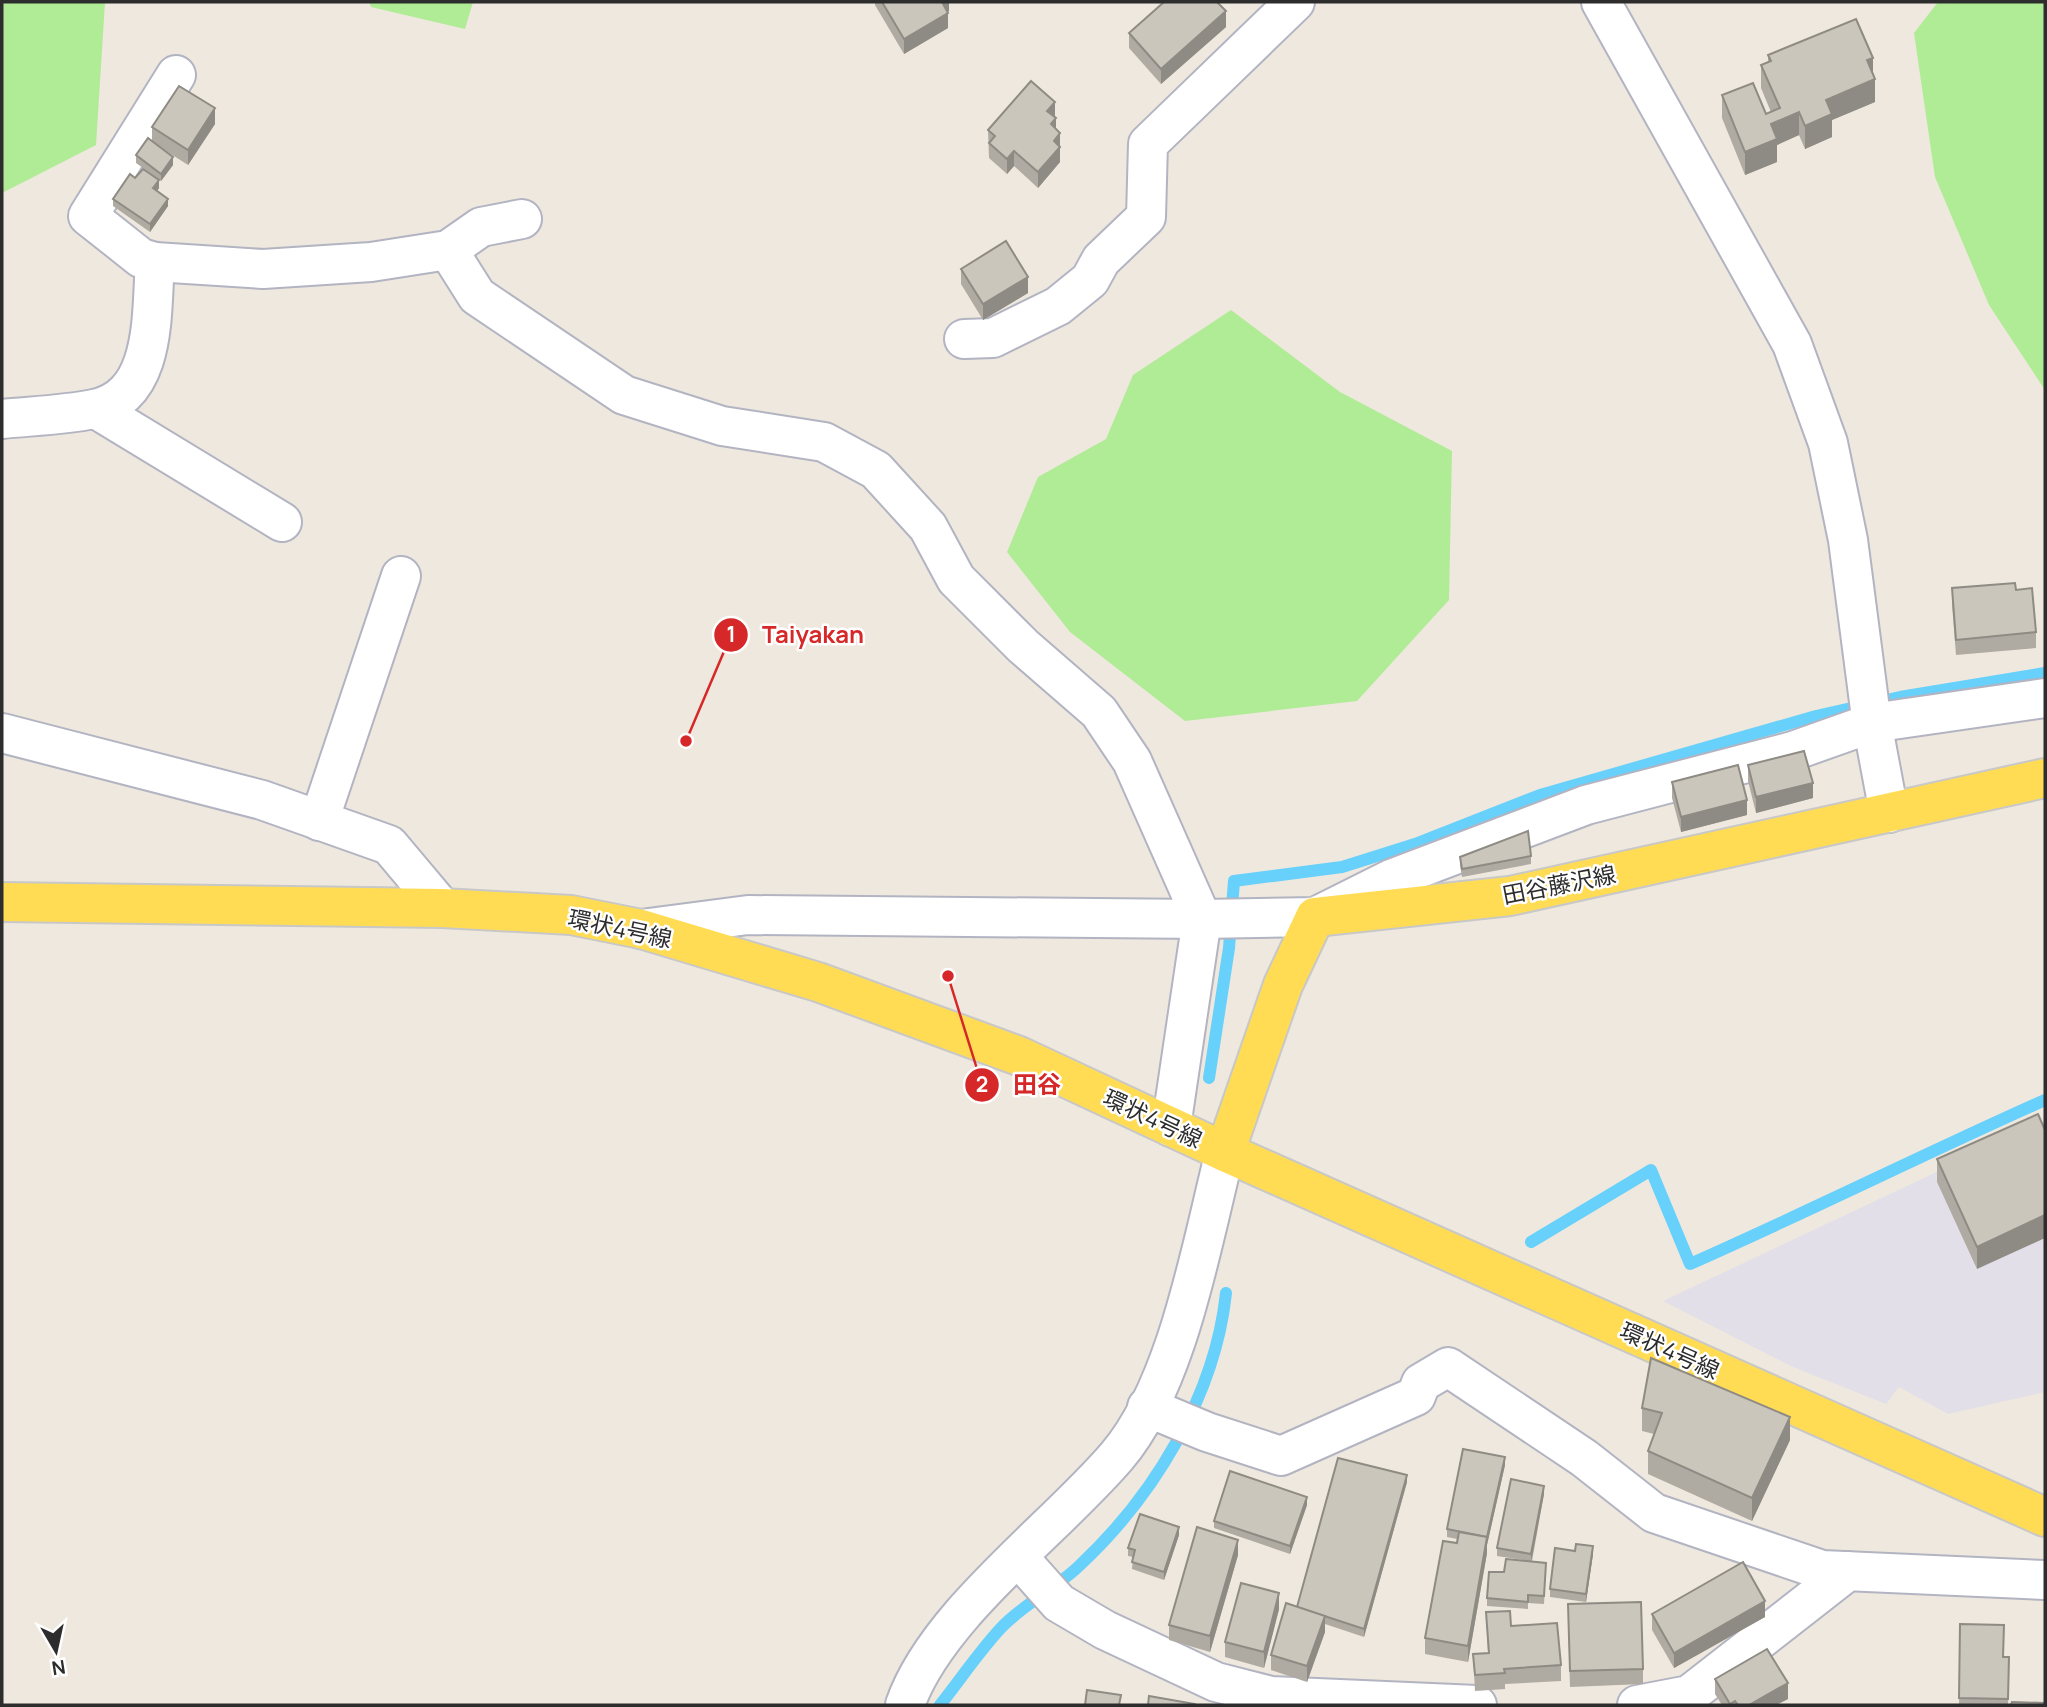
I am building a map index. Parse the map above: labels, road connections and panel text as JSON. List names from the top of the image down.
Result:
{
  "streets": {
    "main road": ["田谷藤沢線", "環状4号線"]
  },
  "places": ["Taiyakan", "田谷"],
  "north": "bottom"
}
